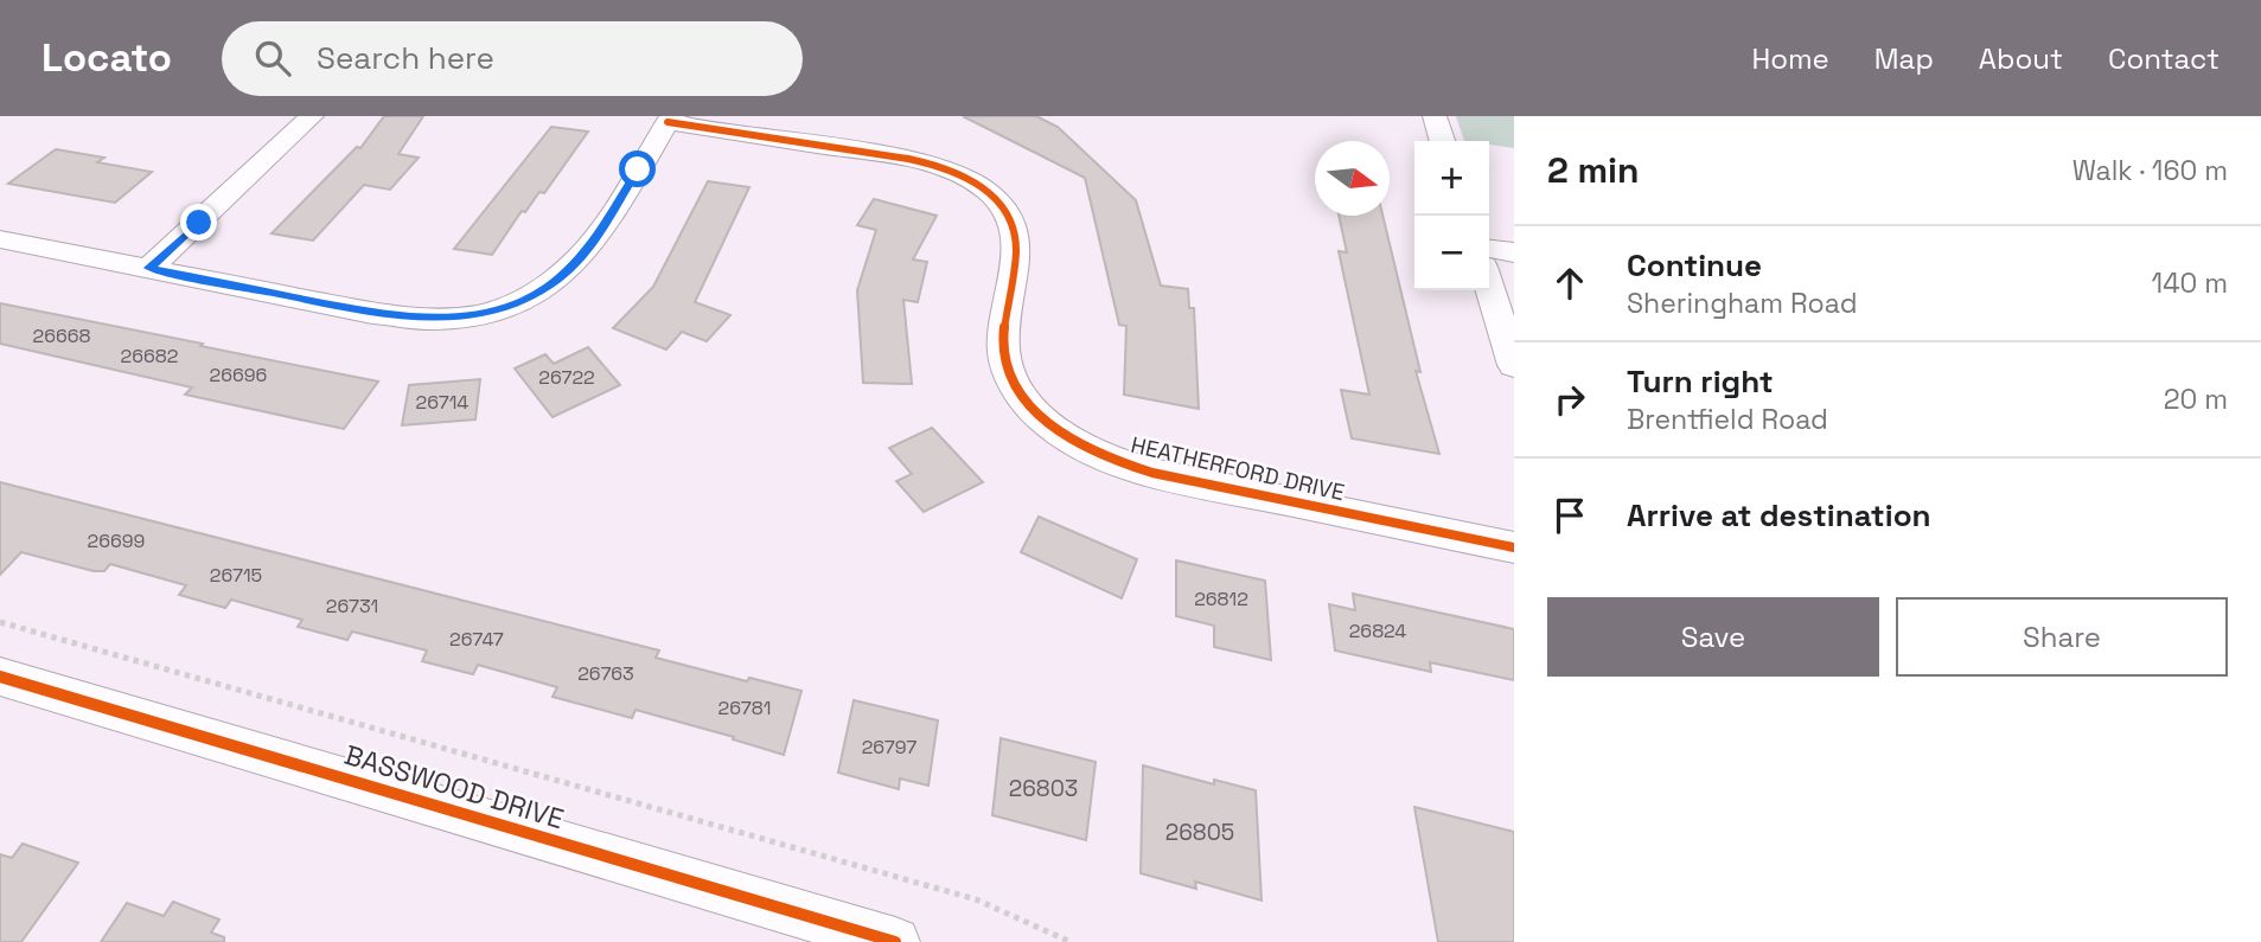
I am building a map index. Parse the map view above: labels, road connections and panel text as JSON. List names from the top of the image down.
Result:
{
  "streets": {
    "street": ["HEATHERFORD DRIVE", "BASSWOOD DRIVE"]
  },
  "house_numbers": [
    "26668",
    "26682",
    "26696",
    "26722",
    "26714",
    "26699",
    "26715",
    "26812",
    "26731",
    "26824",
    "26747",
    "26763",
    "26781",
    "26797",
    "26803",
    "26805"
  ],
  "north": "right",
  "page": {
    "header": "Locato",
    "search": "Search here",
    "nav": [
      "Home",
      "Map",
      "About",
      "Contact"
    ],
    "heading": ["2 min", "Walk · 160 m"],
    "map_buttons": ["+", "−"],
    "list": [
      ["Continue", "Sheringham Road", "140 m"],
      ["Turn right", "Brentfield Road", "20 m"],
      "Arrive at destination"
    ],
    "buttons": ["Save", "Share"]
  }
}
